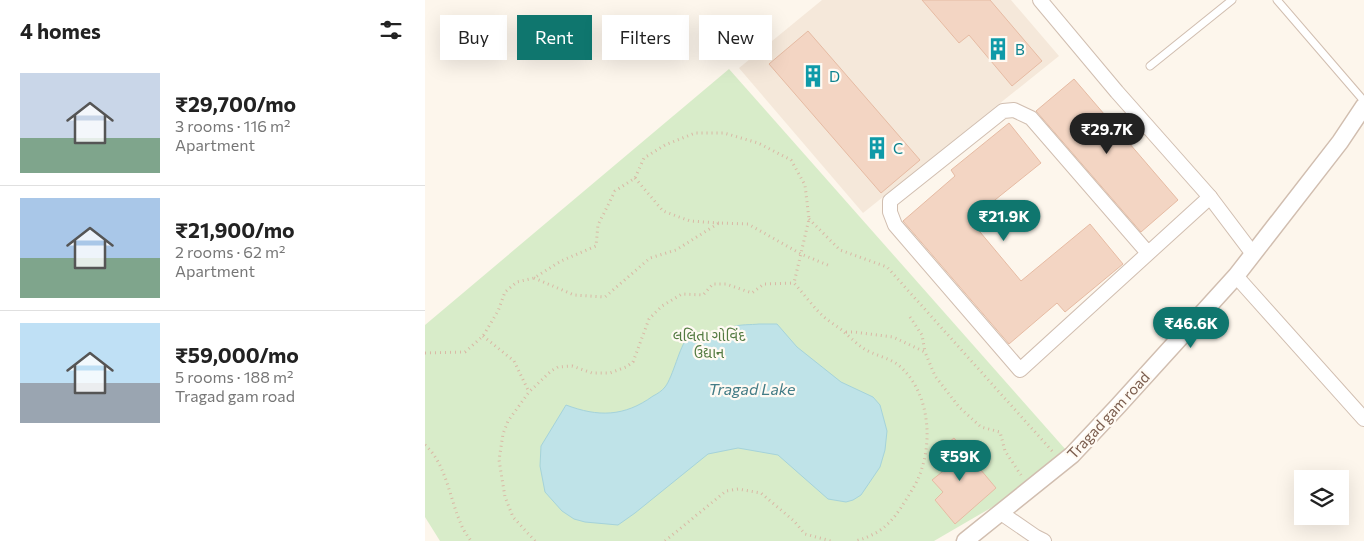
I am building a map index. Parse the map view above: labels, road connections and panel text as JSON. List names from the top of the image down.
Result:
{
  "streets": {
    "street": ["Tragad gam road"]
  },
  "water": ["Tragad Lake"],
  "parks": ["લલિતા ગોવિંદ ઉદ્યાન"],
  "places": {
    "building": ["B", "D", "C"]
  },
  "page": {
    "heading": "4 homes",
    "chip": [
      "Buy",
      "Rent",
      "Filters",
      "New"
    ],
    "list": [
      {
        "name": "₹29,700/mo",
        "note": "3 rooms · 116 m² · Apartment"
      },
      {
        "name": "₹21,900/mo",
        "note": "2 rooms · 62 m² · Apartment"
      },
      {
        "name": "₹59,000/mo",
        "note": "5 rooms · 188 m² · Tragad gam road"
      }
    ],
    "price": [
      "₹29.7K",
      "₹21.9K",
      "₹46.6K",
      "₹59K"
    ]
  }
}
